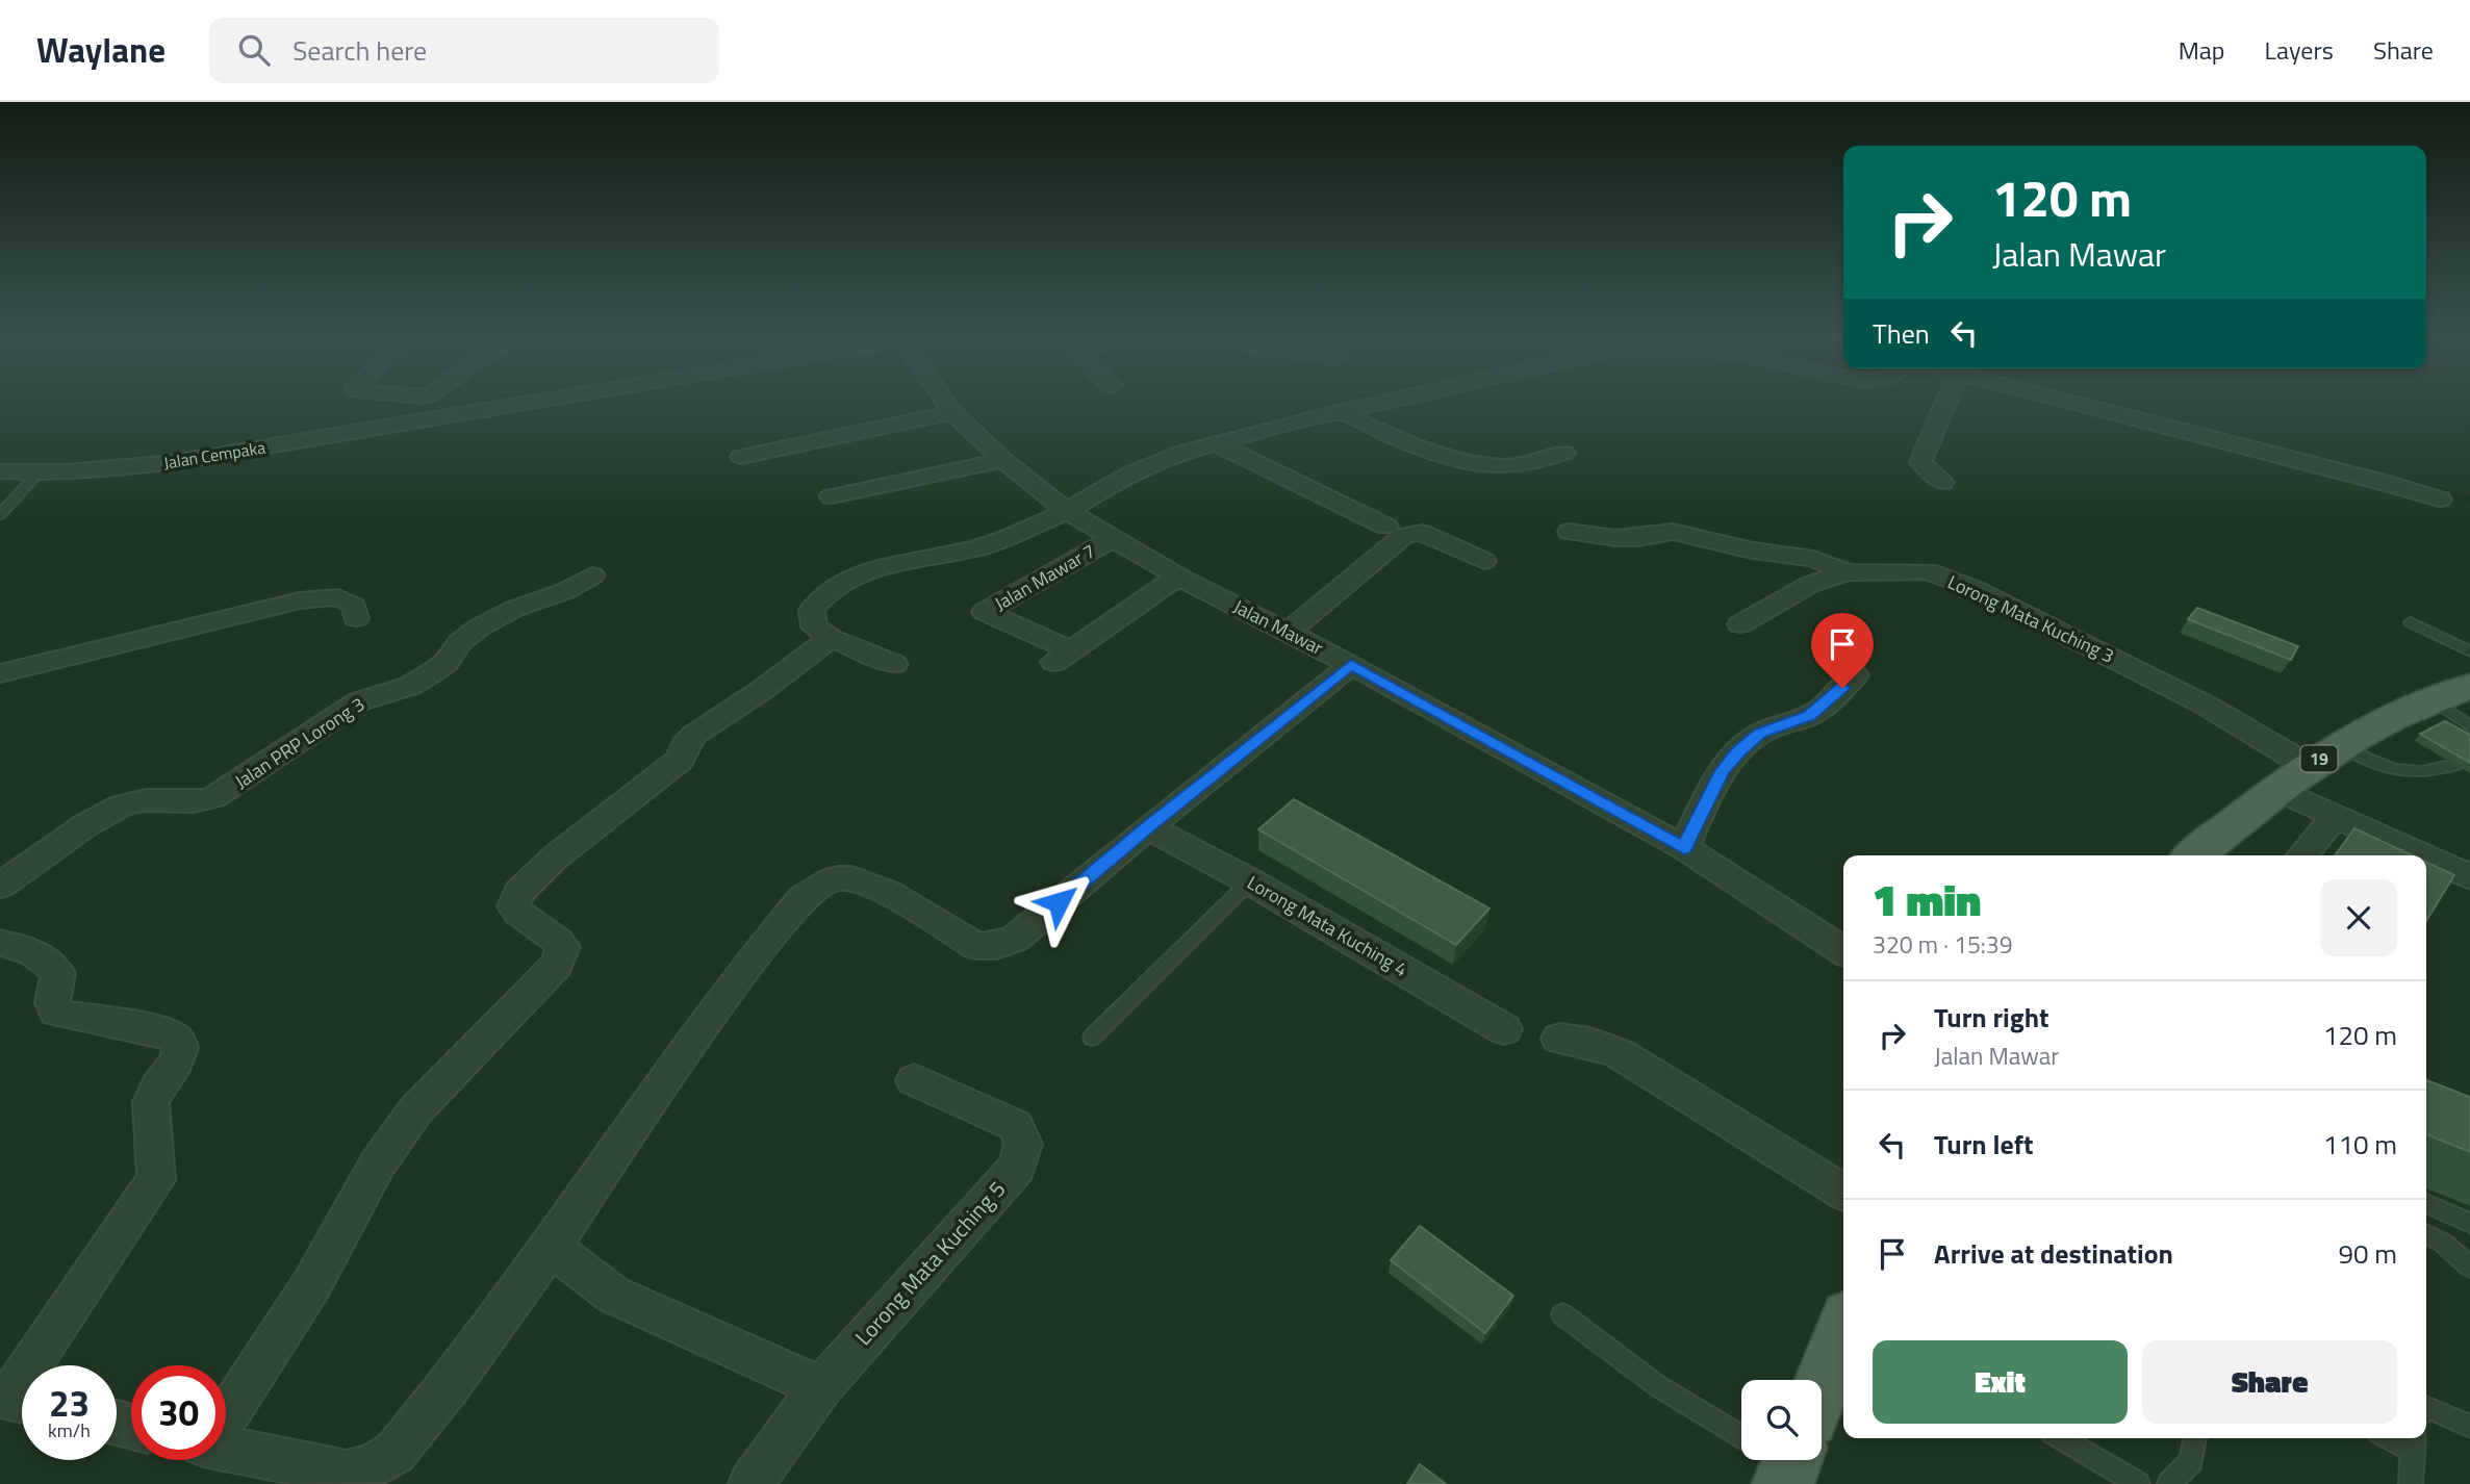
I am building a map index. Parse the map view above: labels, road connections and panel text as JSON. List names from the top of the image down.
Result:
{
  "streets": {
    "main road": ["19"],
    "street": [
      "Jalan Cempaka",
      "Jalan Mawar 7",
      "Lorong Mata Kuching 3",
      "Jalan Mawar",
      "Jalan PRP Lorong 3",
      "Lorong Mata Kuching 4",
      "Lorong Mata Kuching 5"
    ]
  },
  "crossings": [
    ["Jalan Mawar 7", "Jalan Mawar"],
    ["Lorong Mata Kuching 3", "19"]
  ],
  "page": {
    "header": "Waylane",
    "search": "Search here",
    "nav": ["Map", "Layers", "Share"],
    "turn": ["120 m", "Jalan Mawar"],
    "then": "Then",
    "heading": ["1 min", "320 m · 15:39"],
    "list": [
      {
        "name": "Turn right",
        "note": "Jalan Mawar",
        "value": "120 m"
      },
      {
        "name": "Turn left",
        "value": "110 m"
      },
      {
        "name": "Arrive at destination",
        "value": "90 m"
      }
    ],
    "buttons": ["Exit", "Share"],
    "speed": "23 km/h",
    "limit": "30"
  }
}
